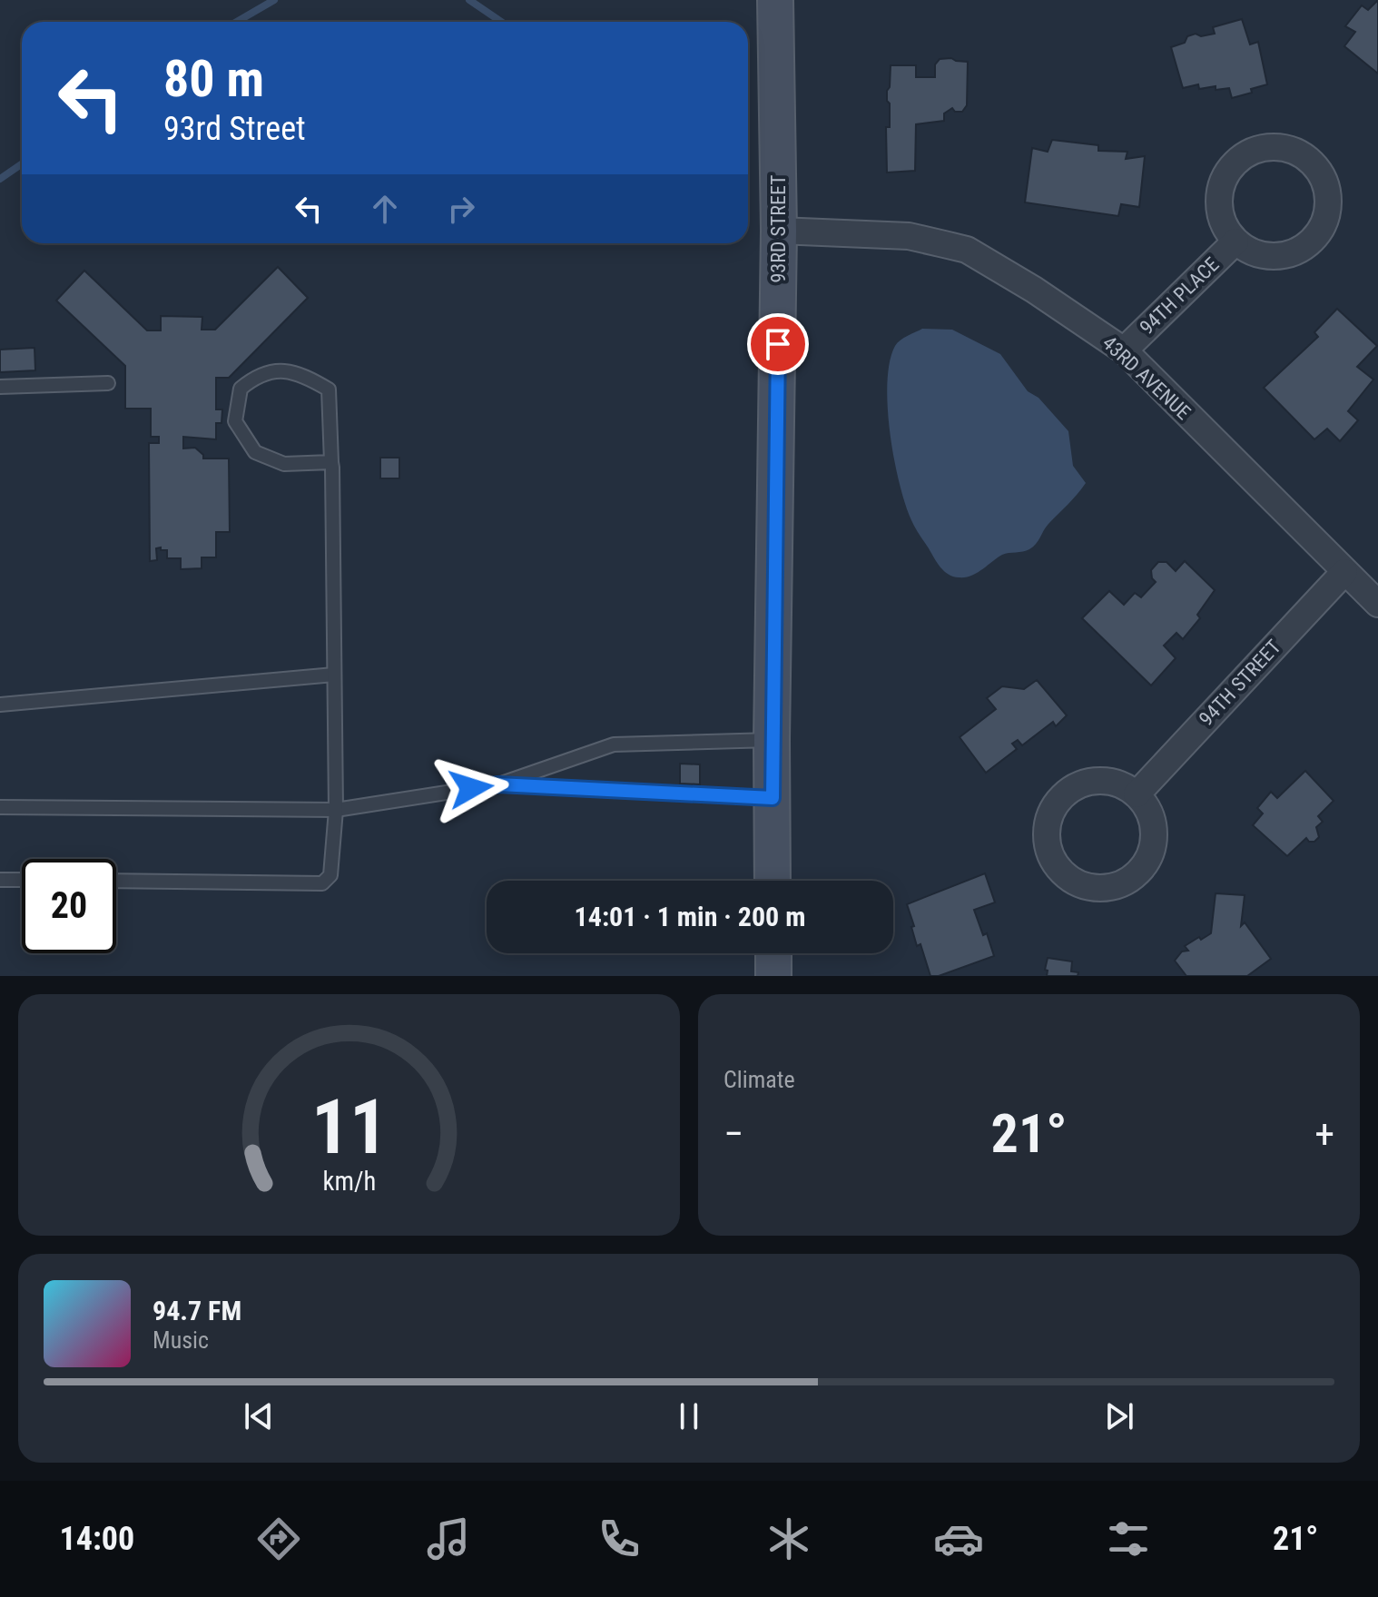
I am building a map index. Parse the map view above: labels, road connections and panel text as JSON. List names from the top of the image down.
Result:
{
  "streets": {
    "street": [
      "93RD STREET",
      "94TH PLACE",
      "43RD AVENUE",
      "94TH STREET"
    ]
  },
  "crossings": [
    ["93RD STREET", "43RD AVENUE"],
    ["94TH PLACE", "43RD AVENUE"],
    ["43RD AVENUE", "94TH STREET"]
  ],
  "page": {
    "turn": ["80 m", "93rd Street"],
    "limit": "20",
    "trip": "14:01 · 1 min · 200 m",
    "tile": "Climate",
    "heat": ["−", "21°", "+"],
    "song": ["94.7 FM", "Music"],
    "tabs": ["14:00", "21°"],
    "gauge": ["11", "km/h"]
  }
}
